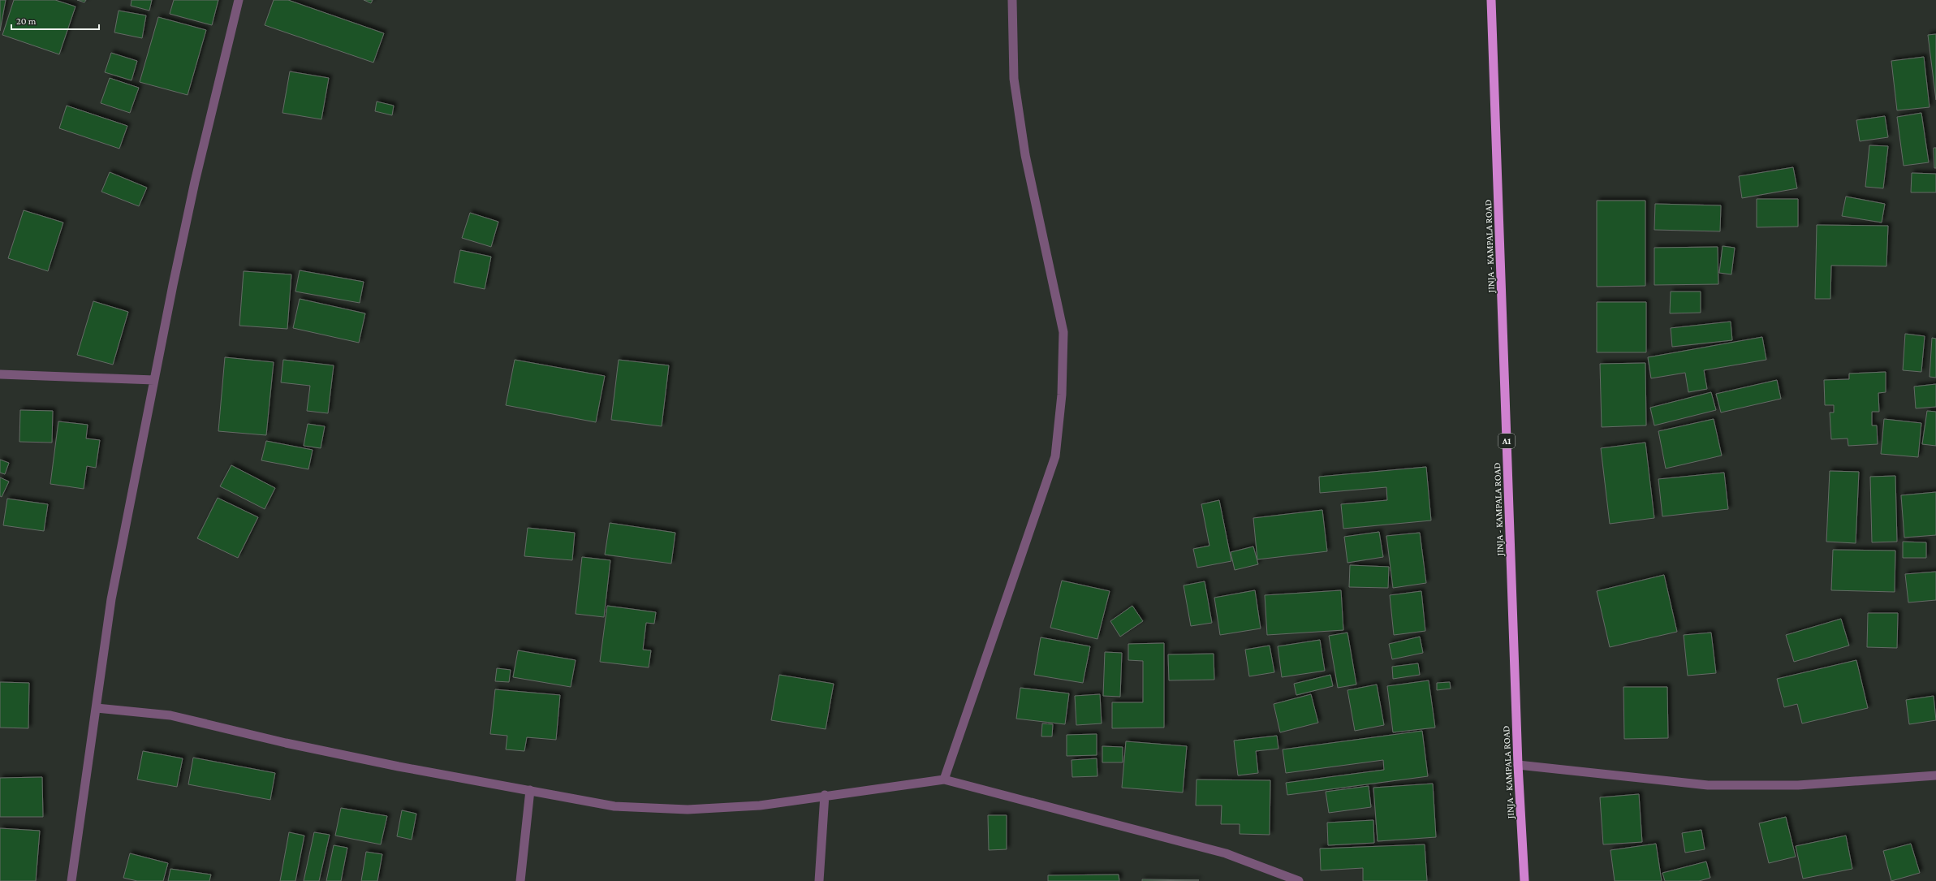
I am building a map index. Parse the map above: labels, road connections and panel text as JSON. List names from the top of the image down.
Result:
{
  "streets": {
    "highway": ["JINJA - KAMPALA ROAD", "A1"]
  },
  "scale_bar": "20 m"
}
